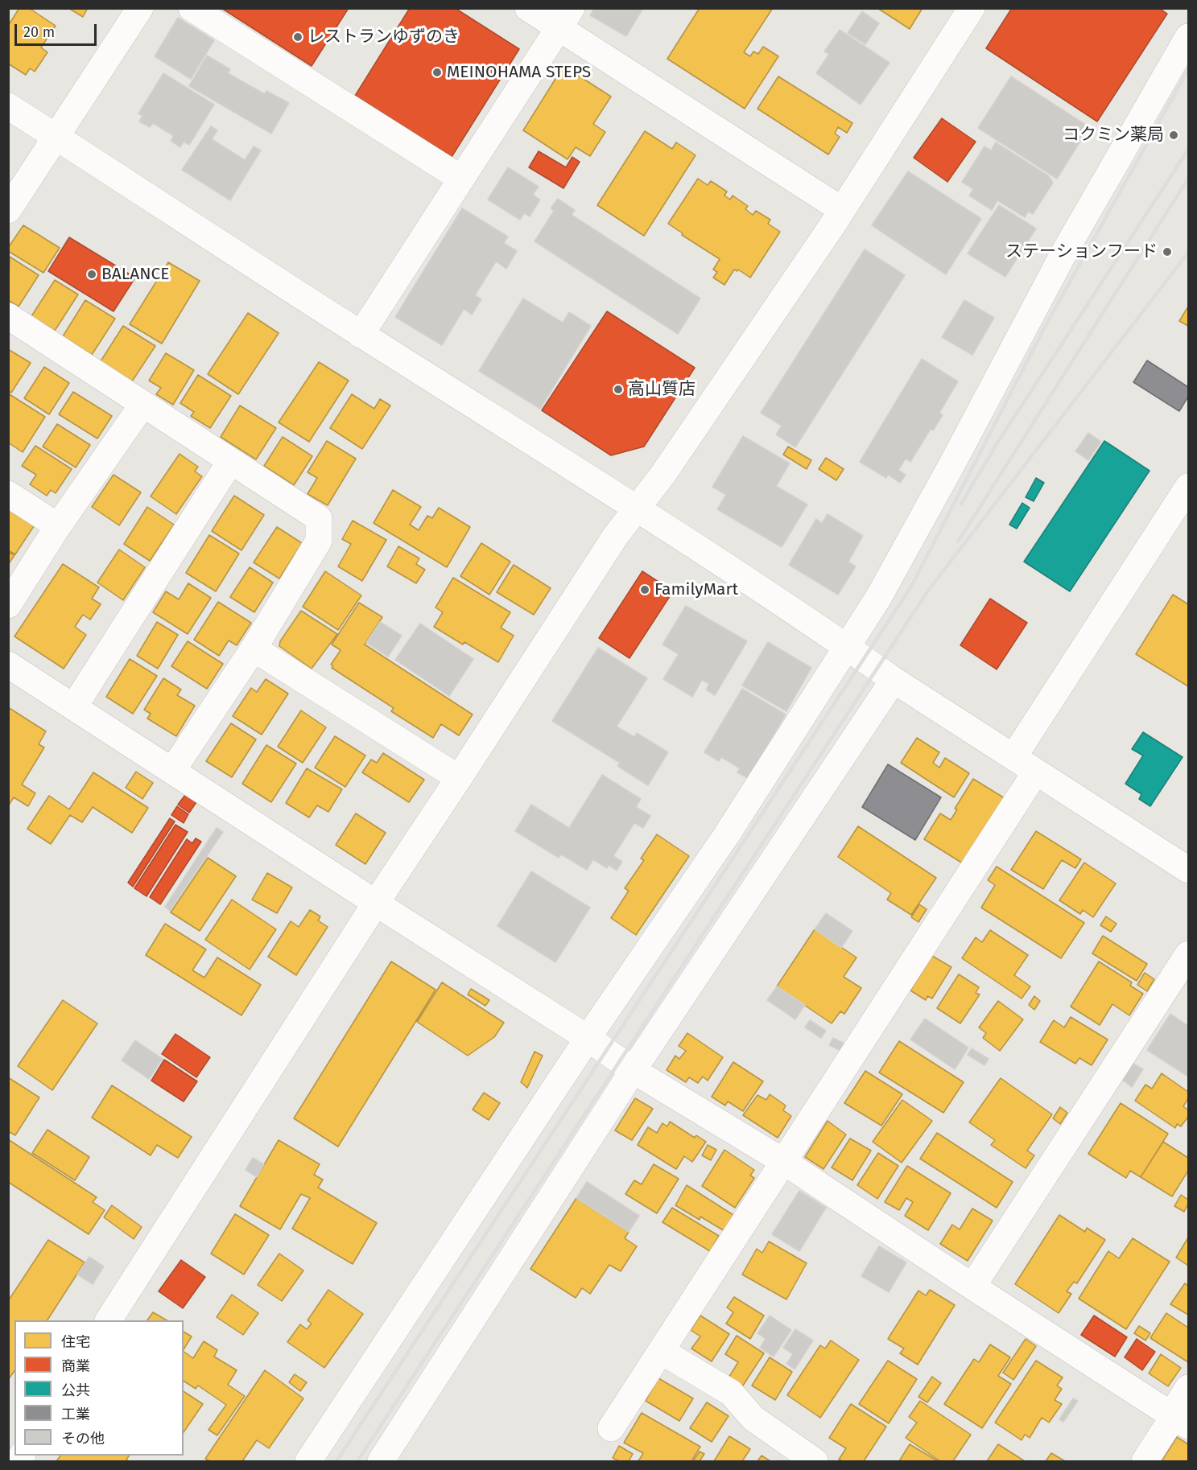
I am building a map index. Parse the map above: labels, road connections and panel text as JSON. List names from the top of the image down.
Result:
{
  "places": [
    "レストランゆずのき",
    "MEINOHAMA STEPS",
    "コクミン薬局",
    "ステーションフード",
    "BALANCE",
    "高山質店",
    "FamilyMart"
  ],
  "legend": [
    "住宅",
    "商業",
    "公共",
    "工業",
    "その他"
  ],
  "scale_bar": "20 m"
}
